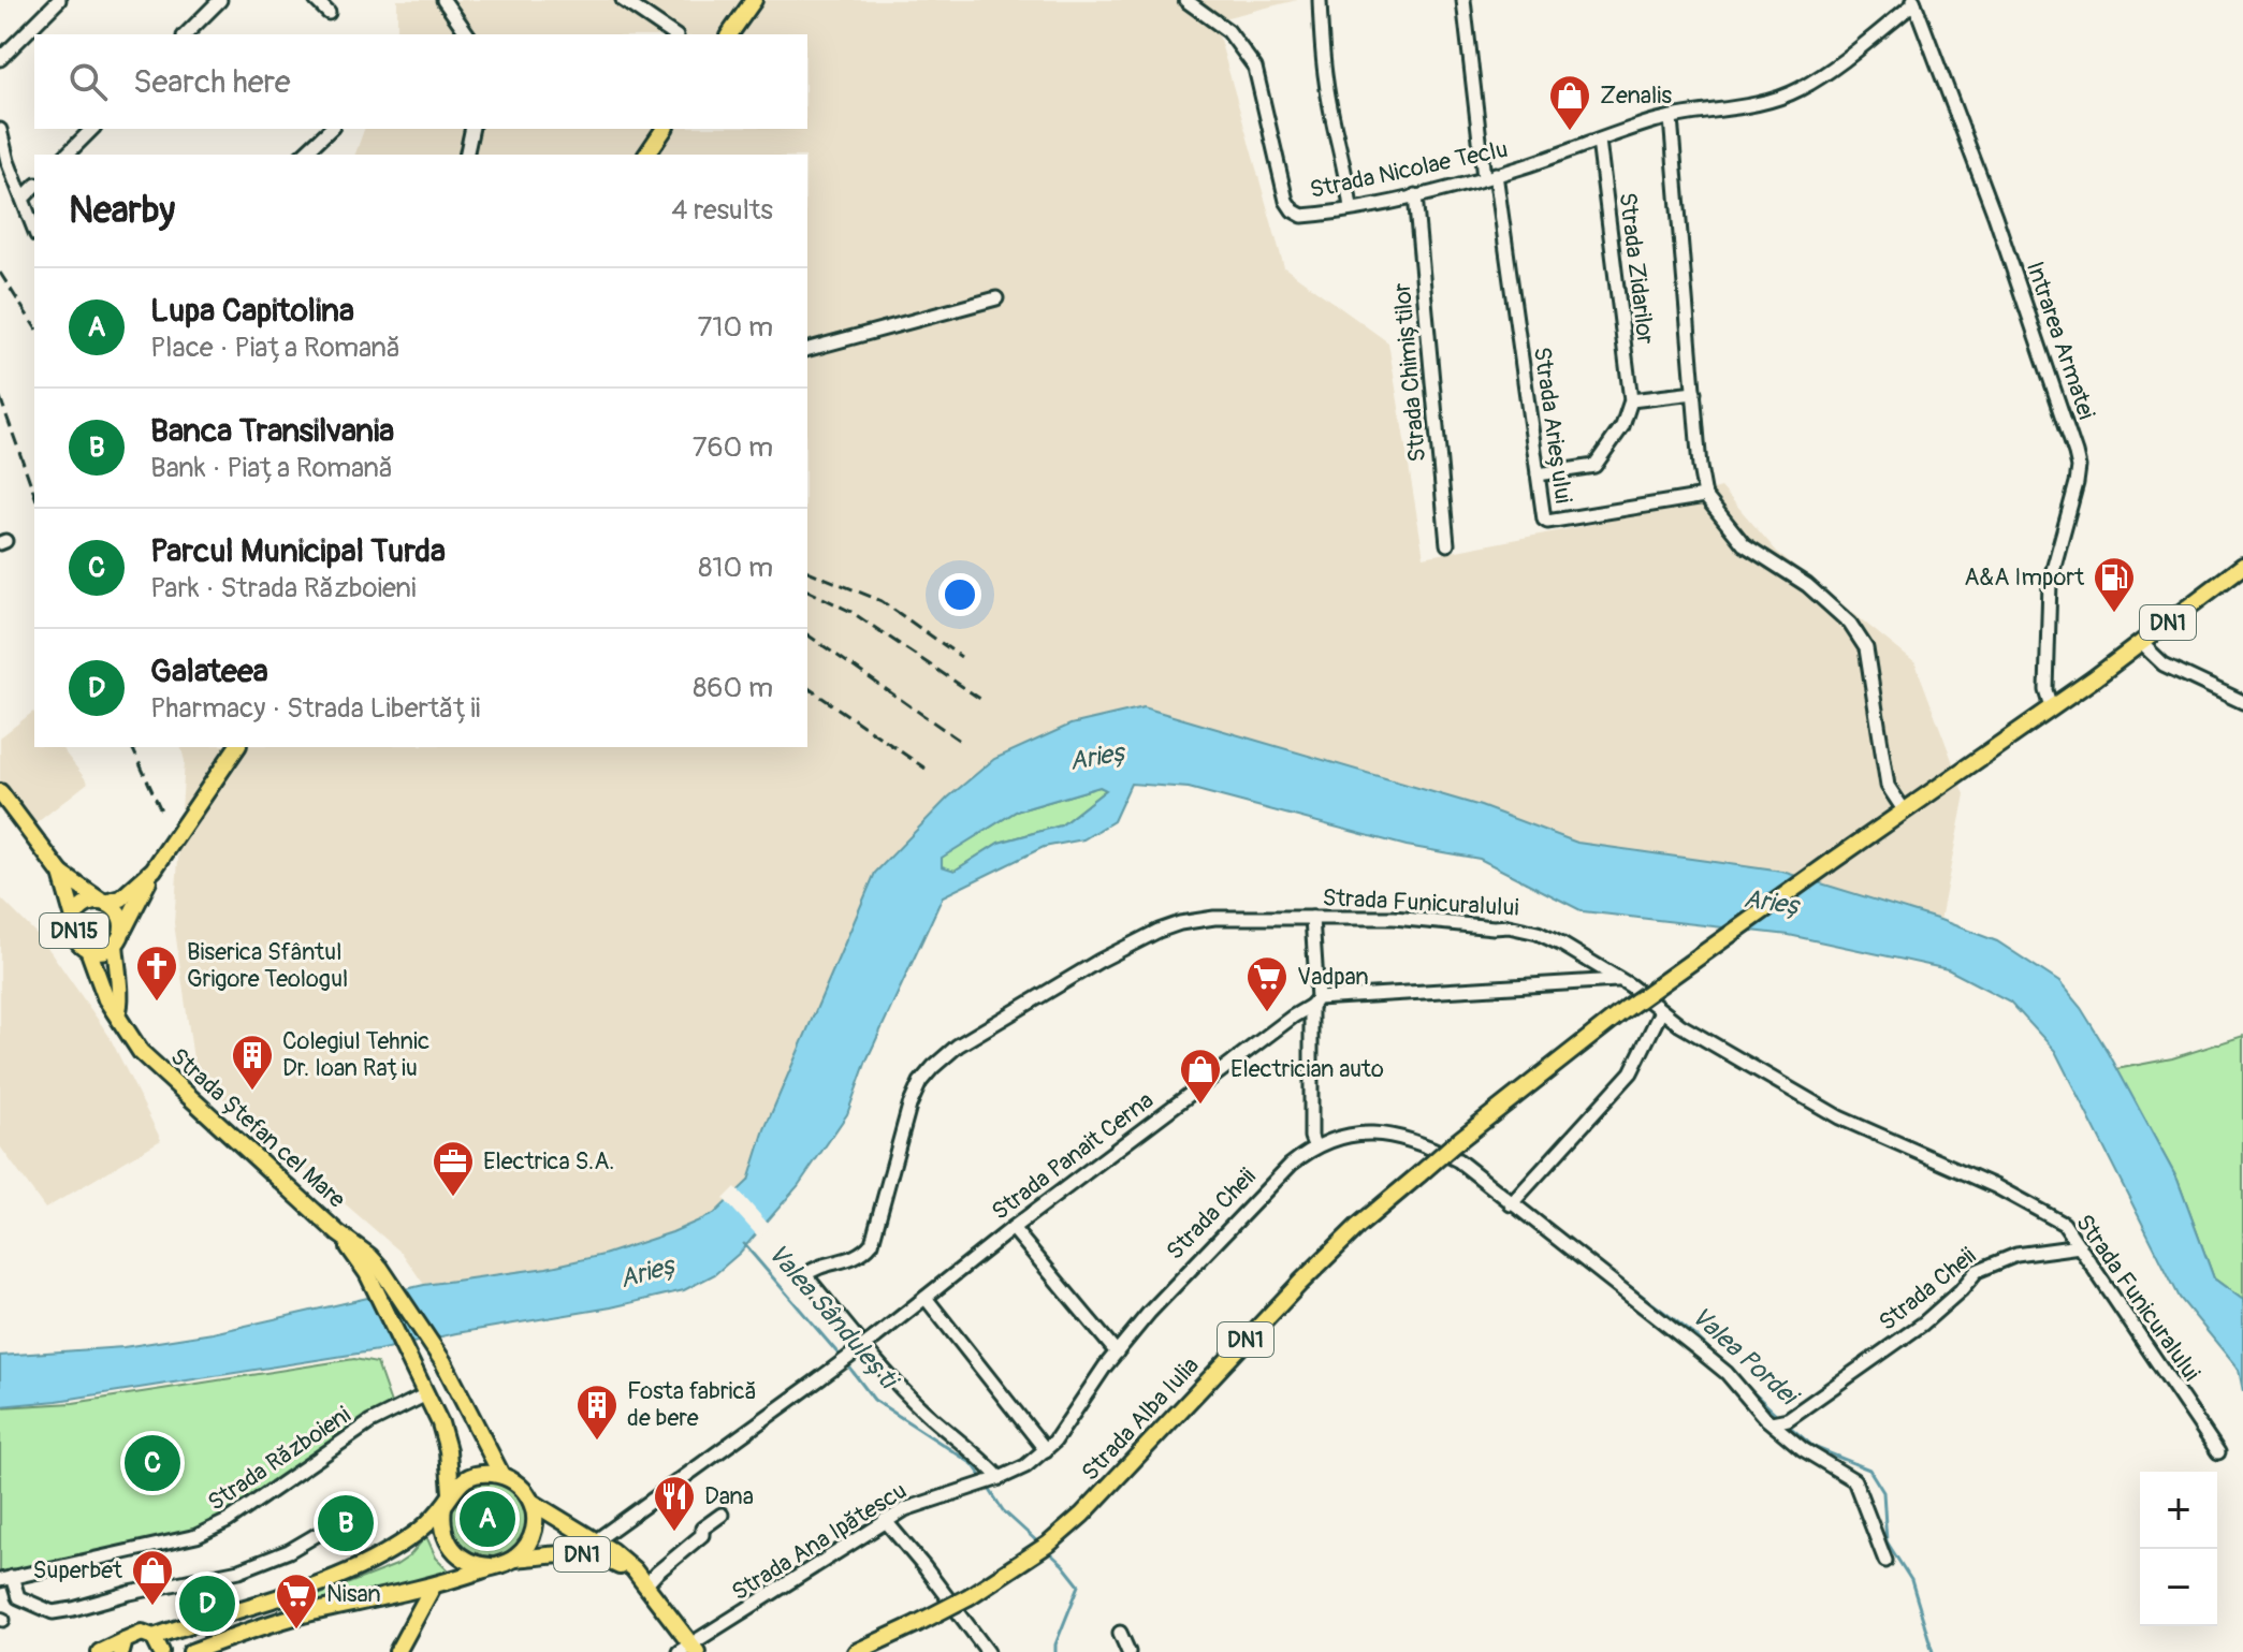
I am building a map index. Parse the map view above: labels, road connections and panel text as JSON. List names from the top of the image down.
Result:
{
  "streets": {
    "main road": [
      "DN1",
      "DN15",
      "Strada Ștefan cel Mare",
      "Strada Alba Iulia"
    ],
    "street": [
      "Strada Nicolae Teclu",
      "Strada Zidarilor",
      "Intrarea Armatei",
      "Strada Chimiștilor",
      "Strada Arieșului",
      "Strada Funicuralului",
      "Strada Panait Cerna",
      "Strada Cheii",
      "Strada Războieni",
      "Strada Ana Ipătescu"
    ]
  },
  "crossings": [
    ["Strada Nicolae Teclu", "Strada Zidarilor"],
    ["Strada Nicolae Teclu", "Intrarea Armatei"],
    ["Strada Nicolae Teclu", "Strada Chimiștilor"],
    ["Strada Nicolae Teclu", "Strada Arieșului"],
    ["Intrarea Armatei", "DN1"],
    ["DN1", "Strada Ștefan cel Mare"],
    ["DN1", "Strada Panait Cerna"],
    ["DN1", "Strada Alba Iulia"],
    ["DN1", "Strada Ana Ipătescu"],
    ["Strada Funicuralului", "Strada Cheii"],
    ["DN15", "Strada Ștefan cel Mare"],
    ["Strada Ștefan cel Mare", "Strada Războieni"],
    ["Strada Cheii", "Strada Ana Ipătescu"]
  ],
  "water": ["Arieș", "Valea Sândulești", "Valea Pordei"],
  "places": {
    "shop": ["Zenalis", "Electrician auto", "Superbet"],
    "fuel station": ["A&A Import"],
    "church": ["Biserica Sfântul Grigore Teologul"],
    "supermarket": ["Vadpan", "Nisan"],
    "building": ["Colegiul Tehnic Dr. Ioan Rațiu", "Fosta fabrică de bere"],
    "office": ["Electrica S.A."],
    "restaurant": ["Dana"]
  },
  "page": {
    "search": "Search here",
    "heading": ["Nearby", "4 results"],
    "list": [
      {
        "mark": "A",
        "name": "Lupa Capitolina",
        "note": "Place · Piața Romană",
        "value": "710 m"
      },
      {
        "mark": "B",
        "name": "Banca Transilvania",
        "note": "Bank · Piața Romană",
        "value": "760 m"
      },
      {
        "mark": "C",
        "name": "Parcul Municipal Turda",
        "note": "Park · Strada Războieni",
        "value": "810 m"
      },
      {
        "mark": "D",
        "name": "Galateea",
        "note": "Pharmacy · Strada Libertății",
        "value": "860 m"
      }
    ],
    "pins": [
      "C",
      "A",
      "B",
      "D"
    ],
    "map_buttons": ["+", "−"]
  }
}
